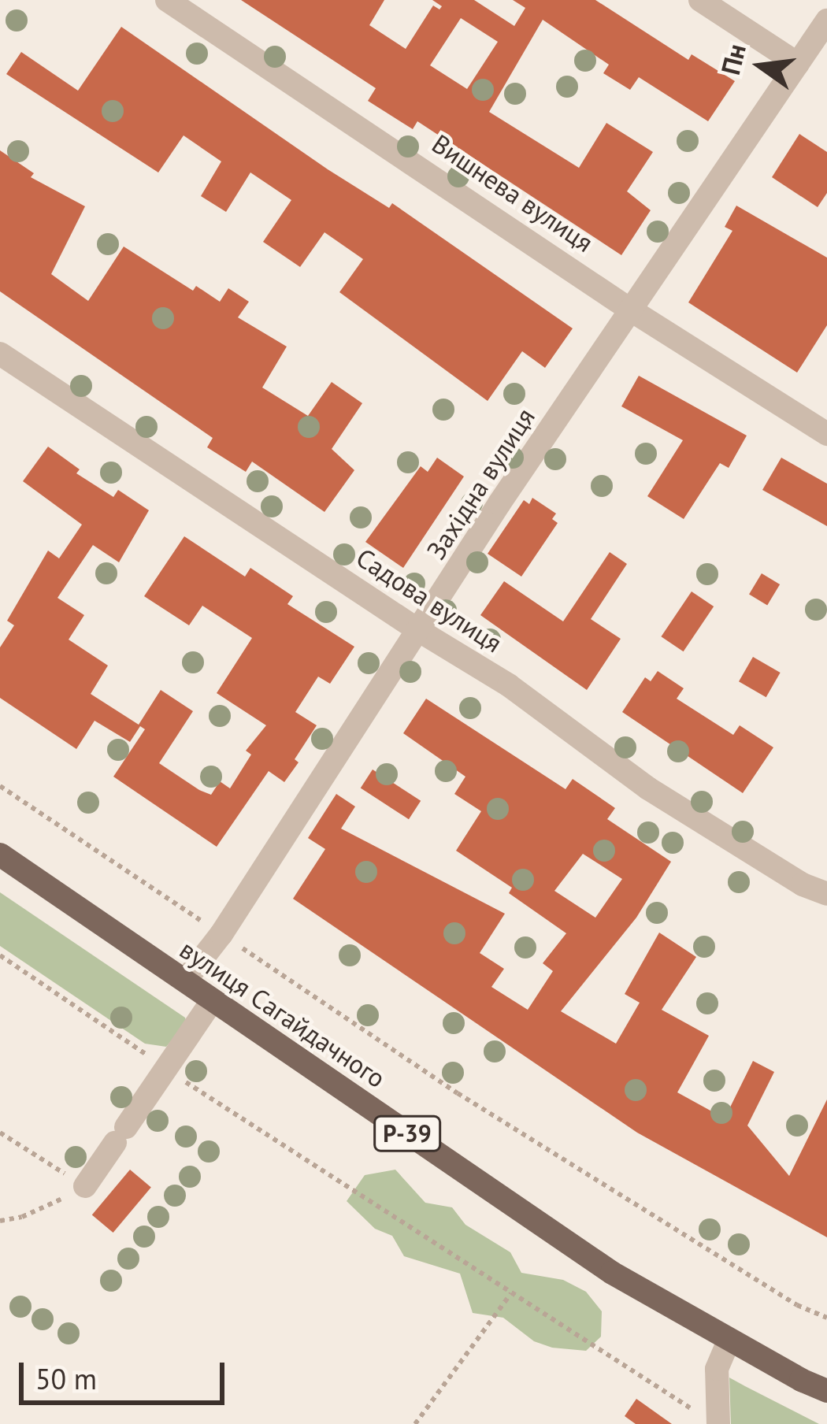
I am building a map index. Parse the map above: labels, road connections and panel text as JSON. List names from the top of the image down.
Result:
{
  "streets": {
    "main road": ["вулиця Сагайдачного", "Р-39"],
    "street": ["Вишнева вулиця", "Західна вулиця", "Садова вулиця"]
  },
  "crossings": [
    ["Вишнева вулиця", "Західна вулиця"],
    ["Західна вулиця", "Садова вулиця"],
    ["Західна вулиця", "вулиця Сагайдачного"]
  ],
  "scale_bar": "50 m",
  "north": "left"
}
